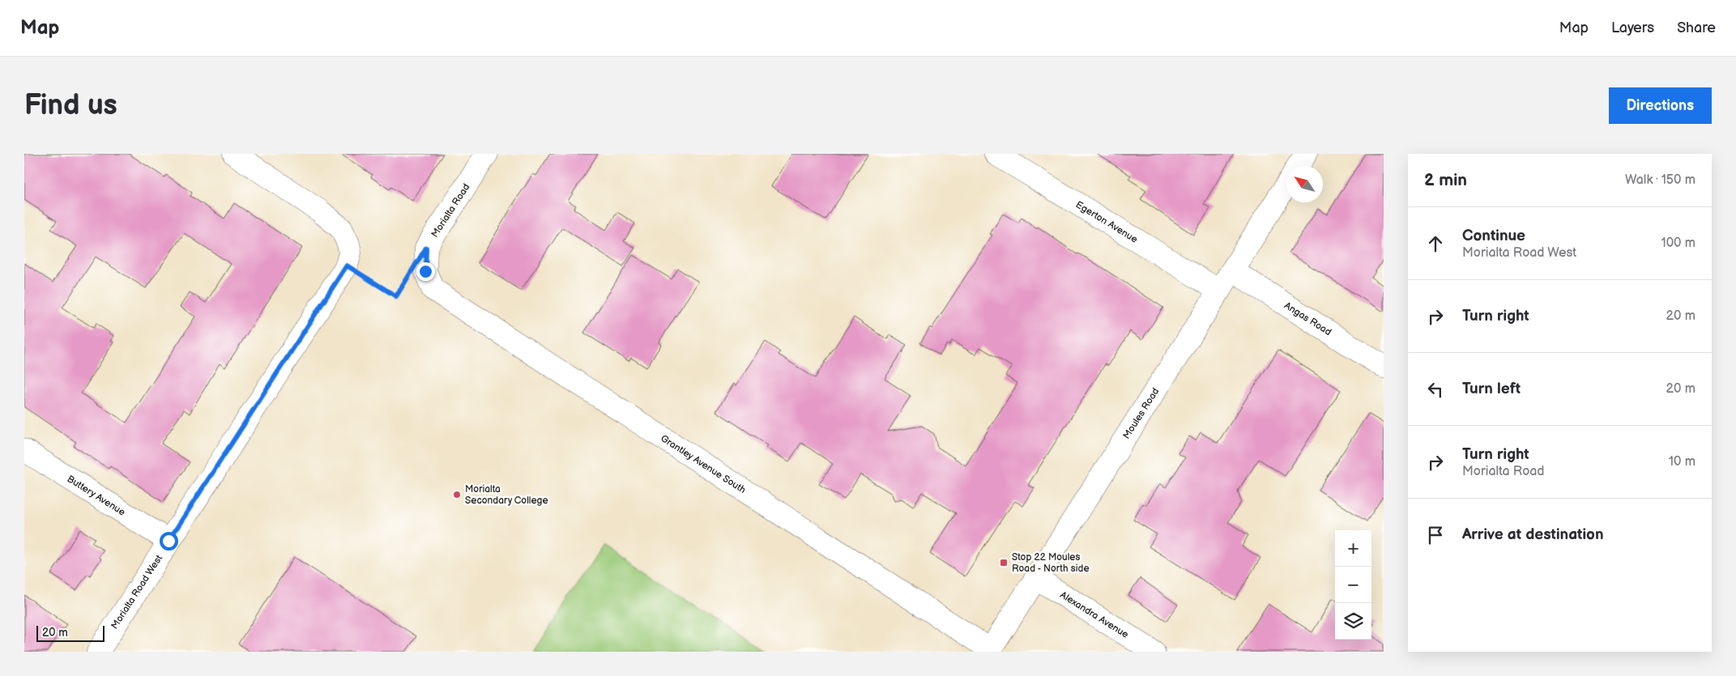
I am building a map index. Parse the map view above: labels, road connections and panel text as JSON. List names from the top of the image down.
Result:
{
  "streets": {
    "street": [
      "Morialta Road",
      "Egerton Avenue",
      "Angas Road",
      "Moules Road",
      "Grantley Avenue South",
      "Buttery Avenue",
      "Morialta Road West",
      "Alexandra Avenue"
    ]
  },
  "crossings": [
    ["Morialta Road", "Grantley Avenue South"],
    ["Egerton Avenue", "Moules Road"],
    ["Angas Road", "Moules Road"],
    ["Moules Road", "Grantley Avenue South"],
    ["Moules Road", "Alexandra Avenue"],
    ["Buttery Avenue", "Morialta Road West"]
  ],
  "places": {
    "other": ["Morialta Secondary College"],
    "transit": ["Stop 22 Moules Road - North side"]
  },
  "scale_bar": "20 m",
  "north": "top left",
  "page": {
    "header": "Map",
    "nav": ["Map", "Layers", "Share"],
    "buttons": "Directions",
    "title": "Find us",
    "heading": ["2 min", "Walk · 150 m"],
    "list": [
      ["Continue", "Morialta Road West", "100 m"],
      ["Turn right", "20 m"],
      ["Turn left", "20 m"],
      ["Turn right", "Morialta Road", "10 m"],
      "Arrive at destination"
    ],
    "map_buttons": ["+", "−"],
    "scale": "20 m"
  }
}
